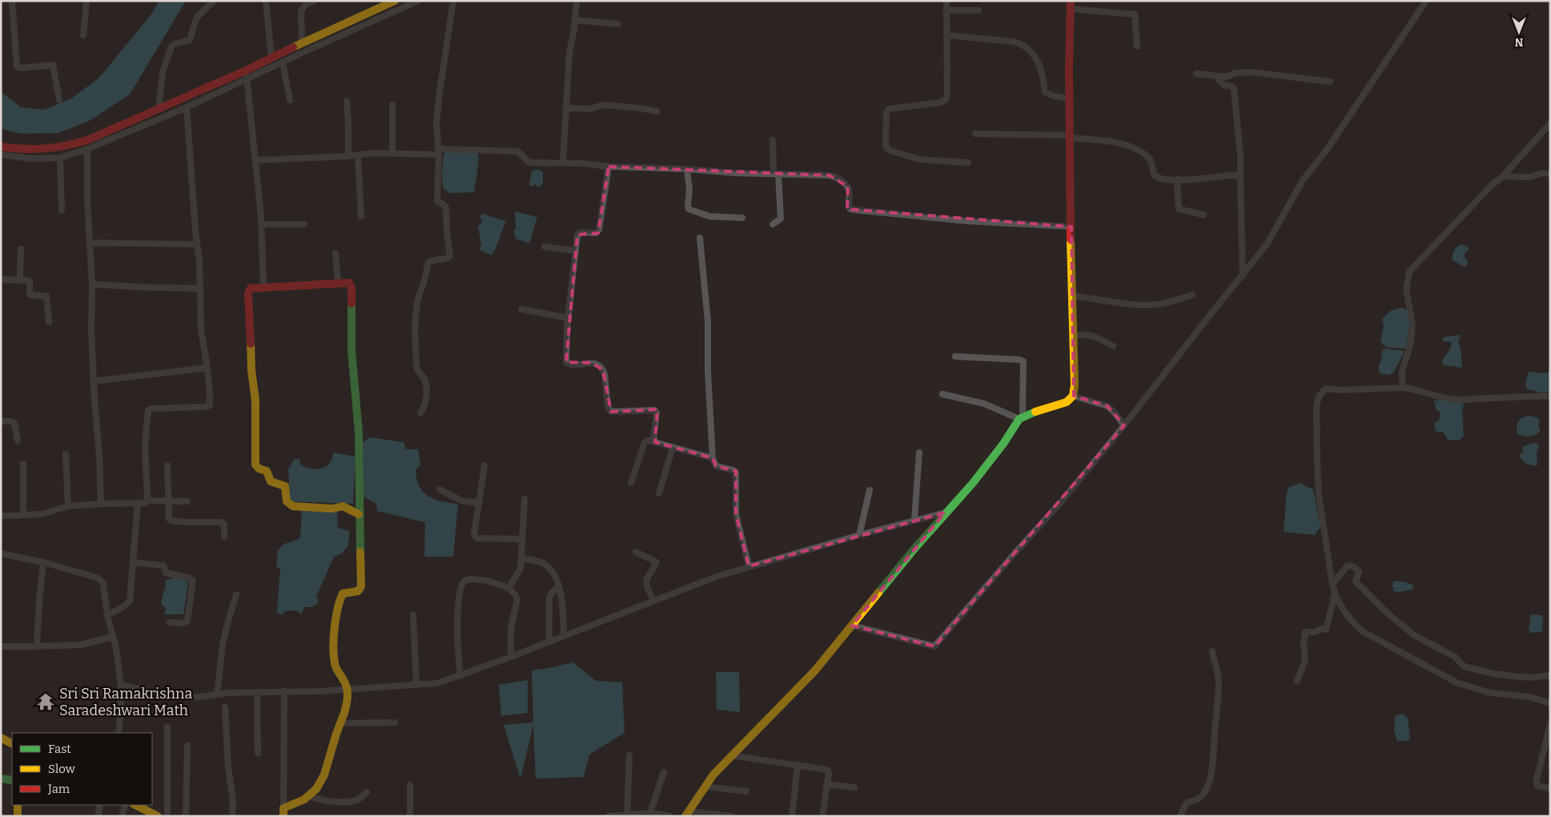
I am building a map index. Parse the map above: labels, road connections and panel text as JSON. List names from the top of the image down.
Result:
{
  "places": {
    "temple": ["Sri Sri Ramakrishna Saradeshwari Math"]
  },
  "legend": ["Fast", "Slow", "Jam"],
  "north": "bottom"
}
